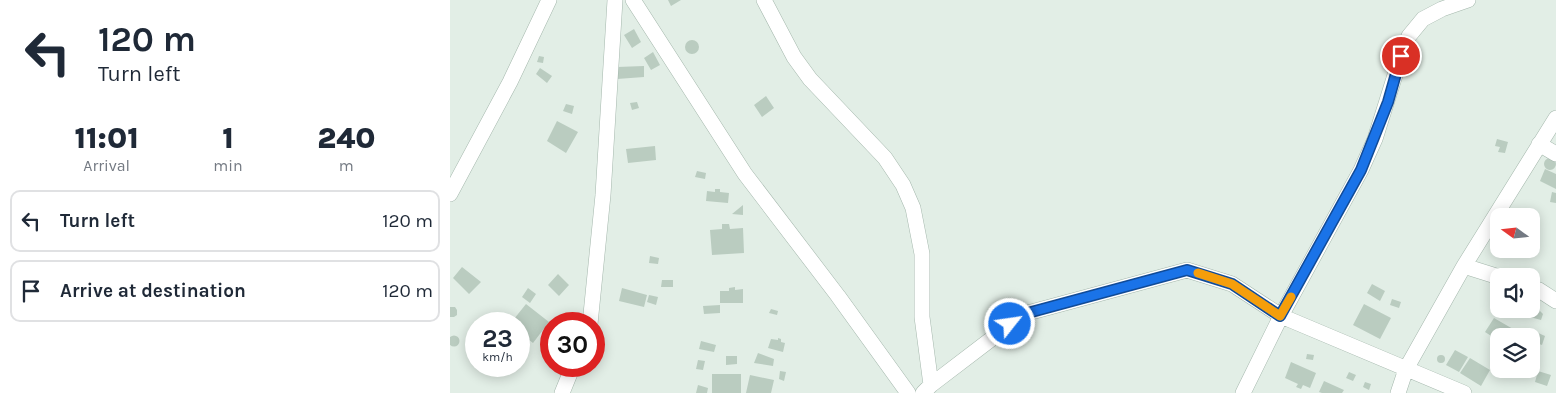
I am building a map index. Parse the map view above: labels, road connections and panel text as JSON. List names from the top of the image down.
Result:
{
  "north": "left",
  "page": {
    "turn": ["120 m", "Turn left"],
    "eta": [
      "11:01",
      "Arrival",
      "1",
      "min",
      "240",
      "m"
    ],
    "list": [
      {
        "name": "Turn left",
        "value": "120 m"
      },
      {
        "name": "Arrive at destination",
        "value": "120 m"
      }
    ],
    "speed": "23 km/h",
    "limit": "30"
  }
}
